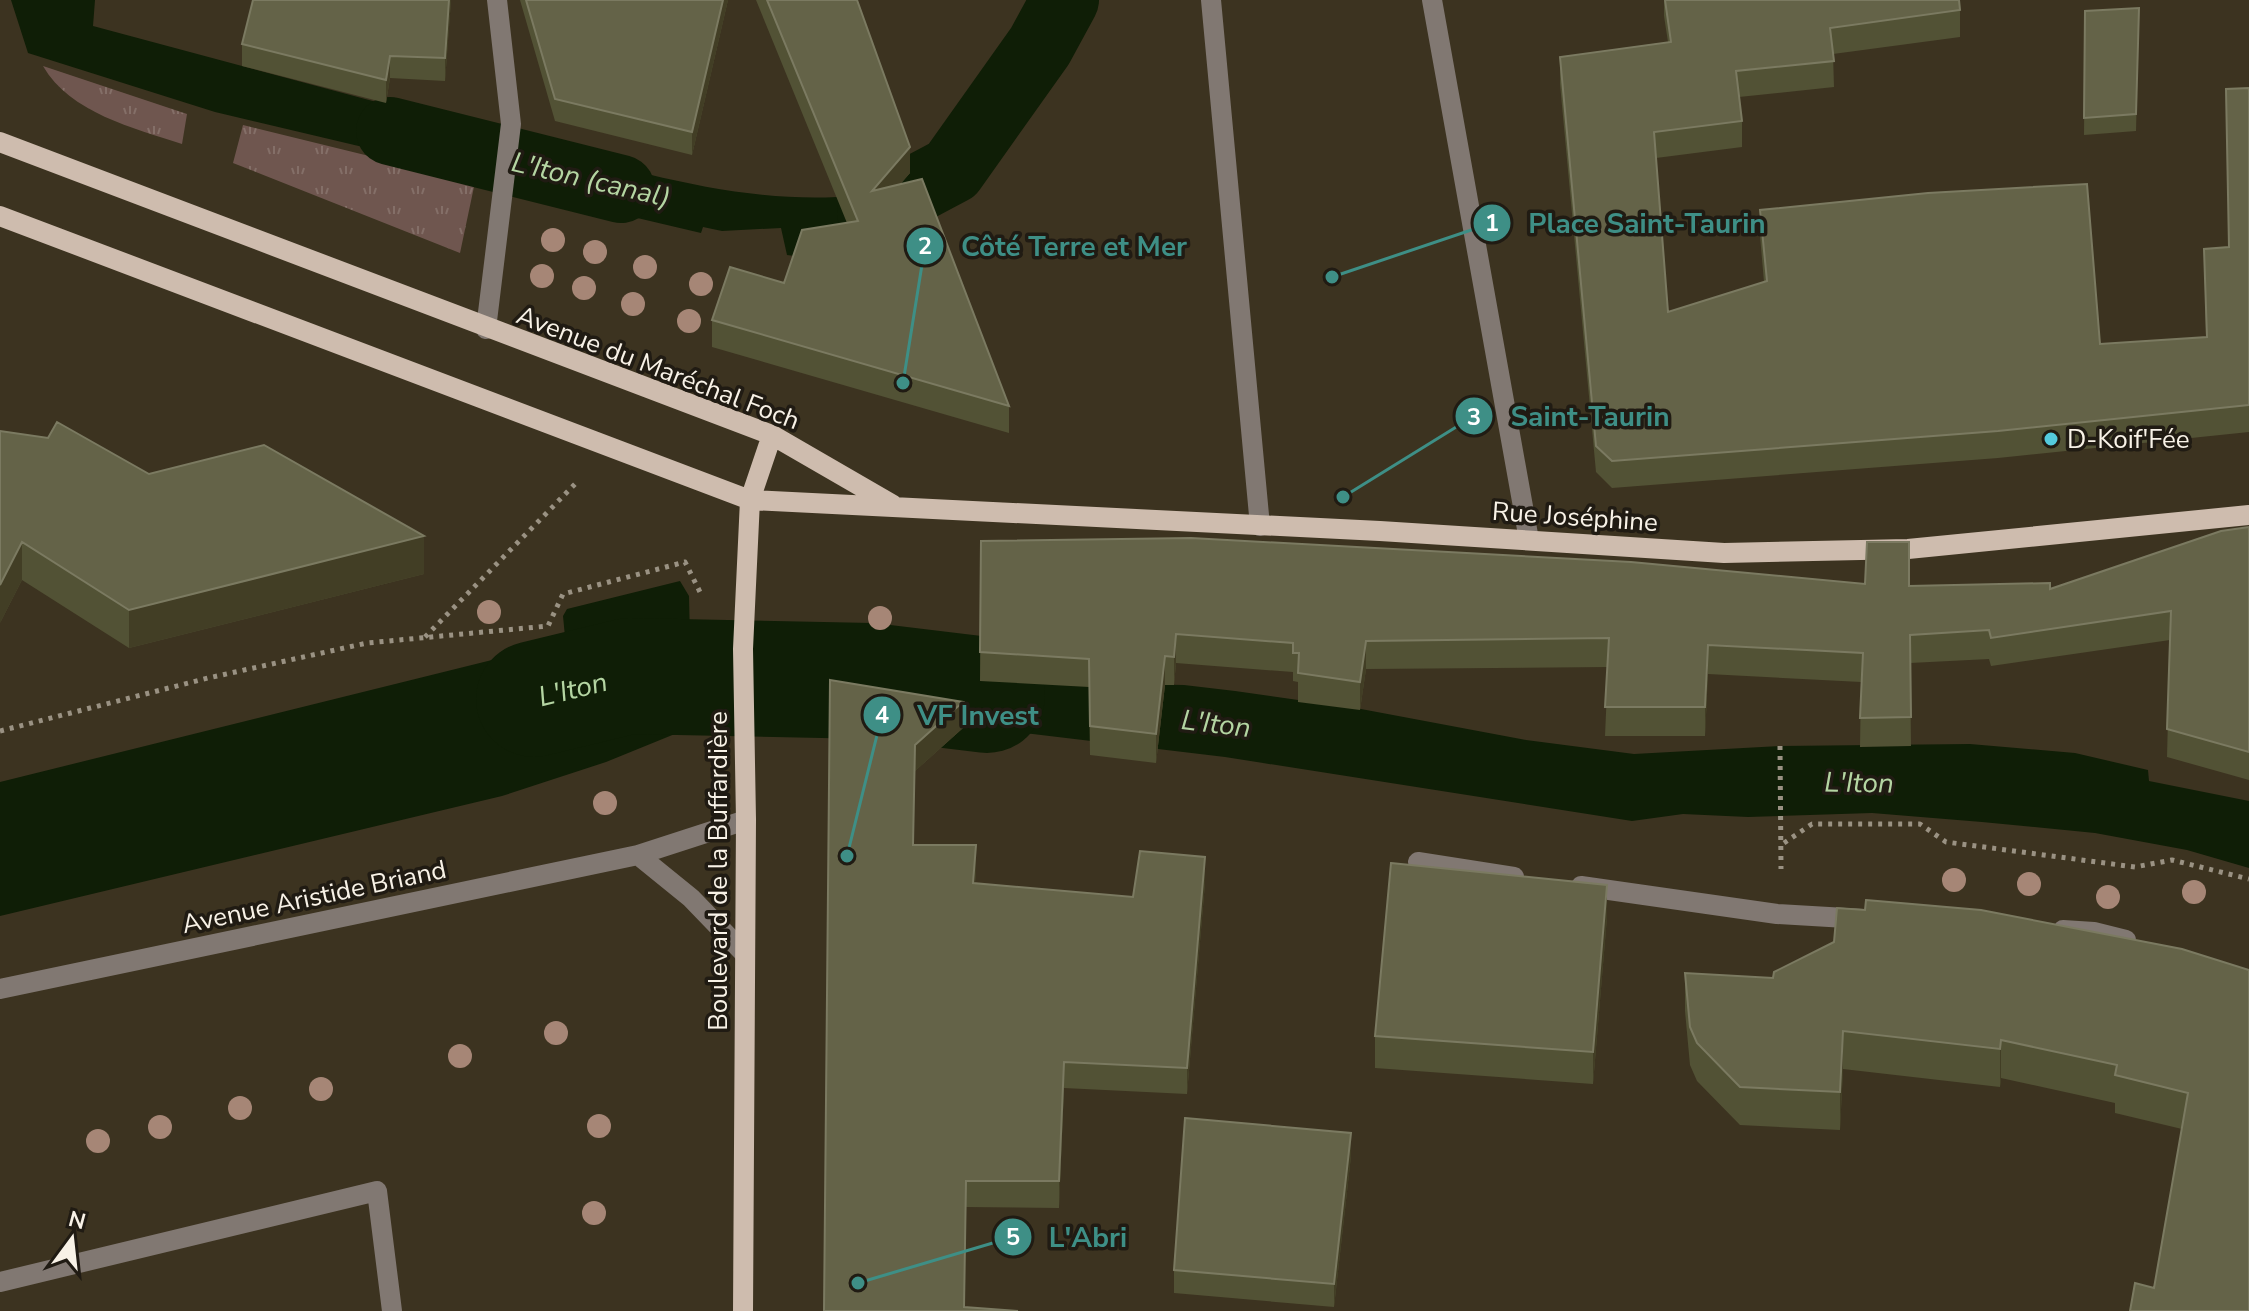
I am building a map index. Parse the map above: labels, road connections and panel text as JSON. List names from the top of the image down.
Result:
{
  "streets": {
    "main road": ["Avenue du Maréchal Foch", "Rue Joséphine", "Boulevard de la Buffardière"],
    "street": ["Avenue Aristide Briand"]
  },
  "crossings": [
    ["Avenue du Maréchal Foch", "Rue Joséphine"],
    ["Avenue du Maréchal Foch", "Boulevard de la Buffardière"],
    ["Boulevard de la Buffardière", "Avenue Aristide Briand"]
  ],
  "water": ["L'Iton (canal)", "L'Iton"],
  "places": [
    "Place Saint-Taurin",
    "Côté Terre et Mer",
    "D-Koif'Fée",
    "Saint-Taurin",
    "VF Invest",
    "L'Abri"
  ],
  "north": "top"
}
